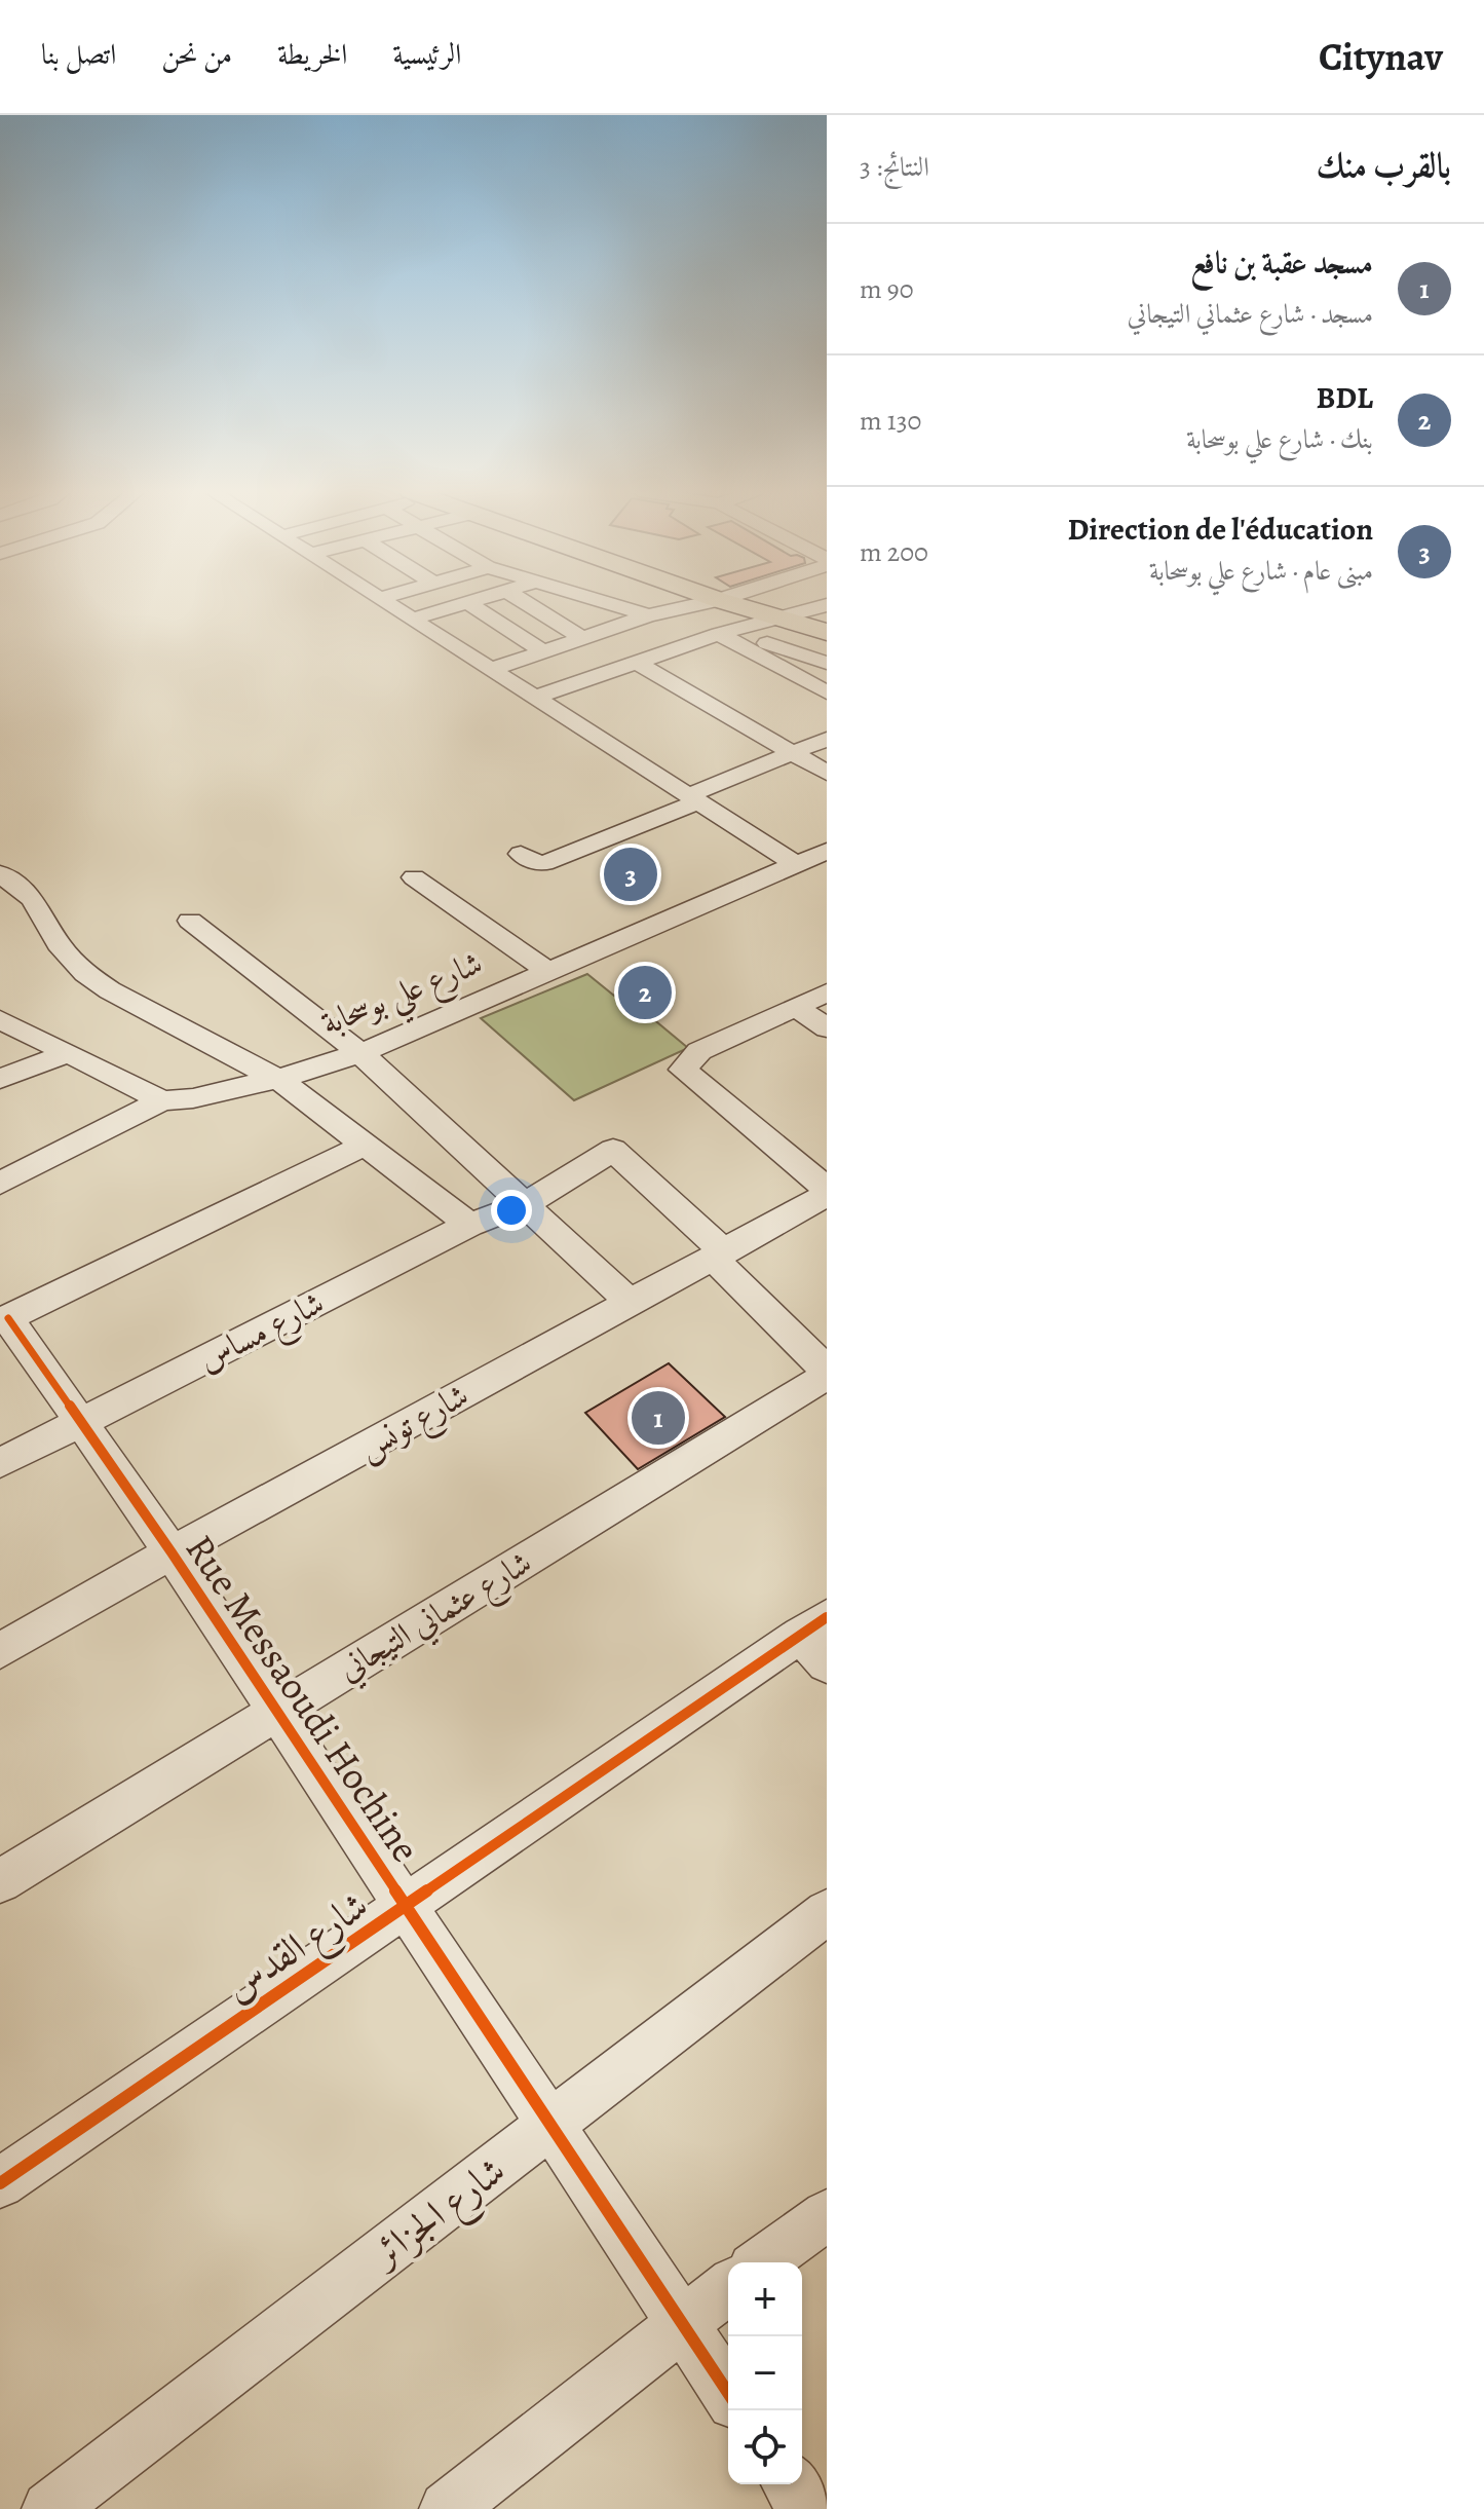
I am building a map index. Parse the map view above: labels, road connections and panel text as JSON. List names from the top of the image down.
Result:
{
  "streets": {
    "street": [
      "شارع علي بوسحابة",
      "شارع مساس",
      "شارع تونس",
      "شارع عثماني التيجاني",
      "Rue Messaoudi Hochine",
      "شارع القدس",
      "شارع الجزائر"
    ]
  },
  "crossings": [
    ["شارع مساس", "شارع تونس"],
    ["شارع مساس", "Rue Messaoudi Hochine"],
    ["شارع تونس", "Rue Messaoudi Hochine"],
    ["شارع عثماني التيجاني", "Rue Messaoudi Hochine"],
    ["Rue Messaoudi Hochine", "شارع القدس"],
    ["Rue Messaoudi Hochine", "شارع الجزائر"]
  ],
  "page": {
    "header": "Citynav",
    "nav": [
      "الرئيسية",
      "الخريطة",
      "من نحن",
      "اتصل بنا"
    ],
    "heading": ["بالقرب منك", "النتائج: 3"],
    "list": [
      {
        "mark": "1",
        "name": "مسجد عقبة بن نافع",
        "note": "مسجد · شارع عثماني التيجاني",
        "value": "90 m"
      },
      {
        "mark": "2",
        "name": "BDL",
        "note": "بنك · شارع علي بوسحابة",
        "value": "130 m"
      },
      {
        "mark": "3",
        "name": "Direction de l'éducation",
        "note": "مبنى عام · شارع علي بوسحابة",
        "value": "200 m"
      }
    ],
    "pins": ["3", "2", "1"],
    "map_buttons": ["+", "−"]
  }
}
